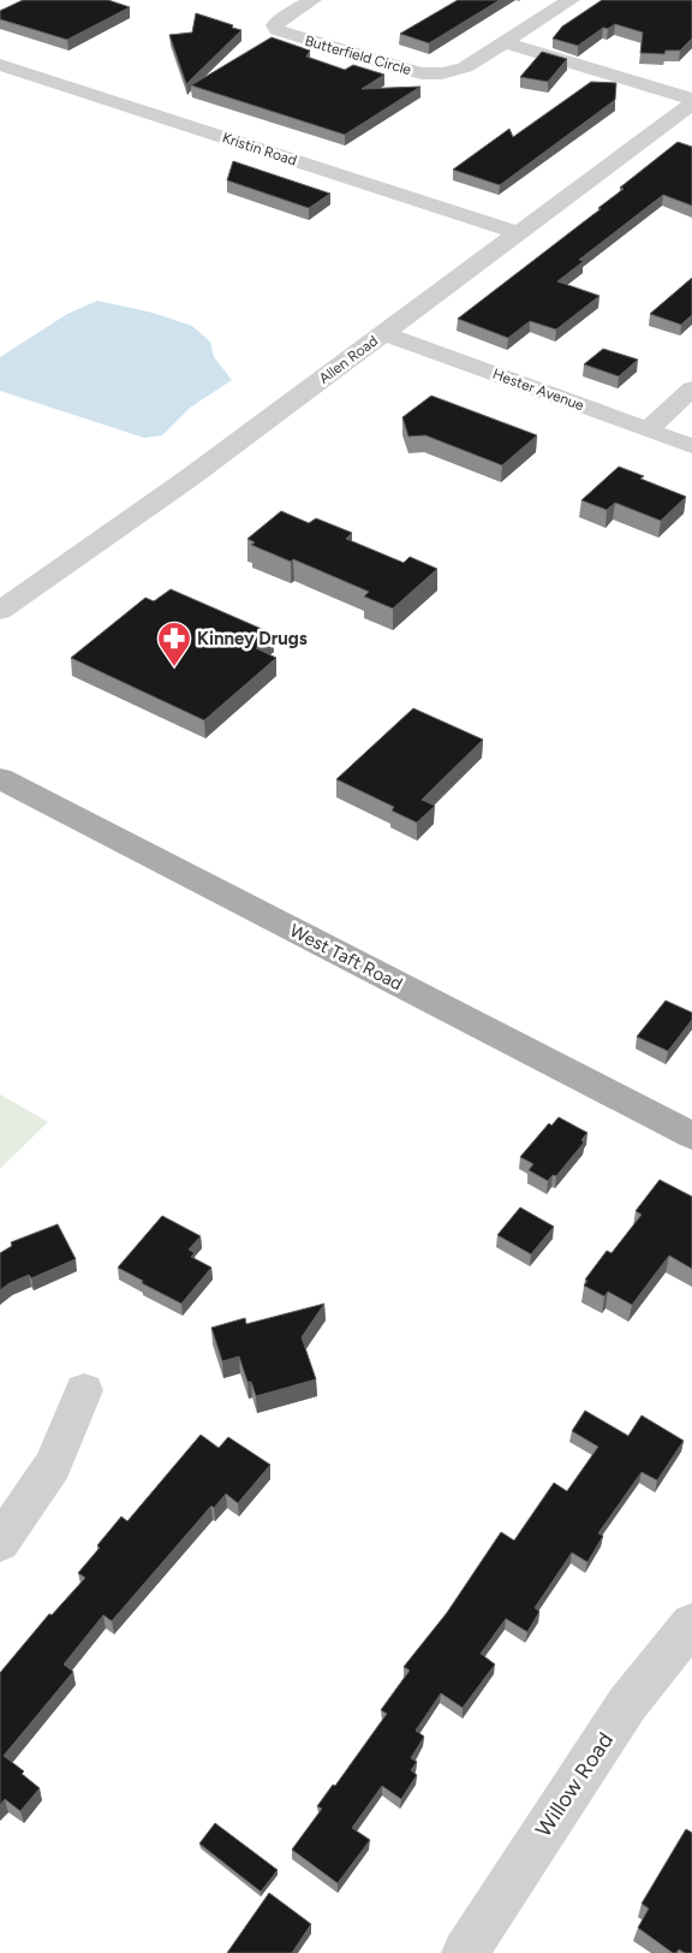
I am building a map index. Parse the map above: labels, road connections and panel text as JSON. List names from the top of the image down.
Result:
{
  "streets": {
    "main road": ["West Taft Road"],
    "street": [
      "Butterfield Circle",
      "Kristin Road",
      "Allen Road",
      "Hester Avenue",
      "Willow Road"
    ]
  },
  "crossings": [
    ["Kristin Road", "Allen Road"],
    ["Allen Road", "Hester Avenue"]
  ],
  "places": {
    "pharmacy": ["Kinney Drugs"]
  }
}
